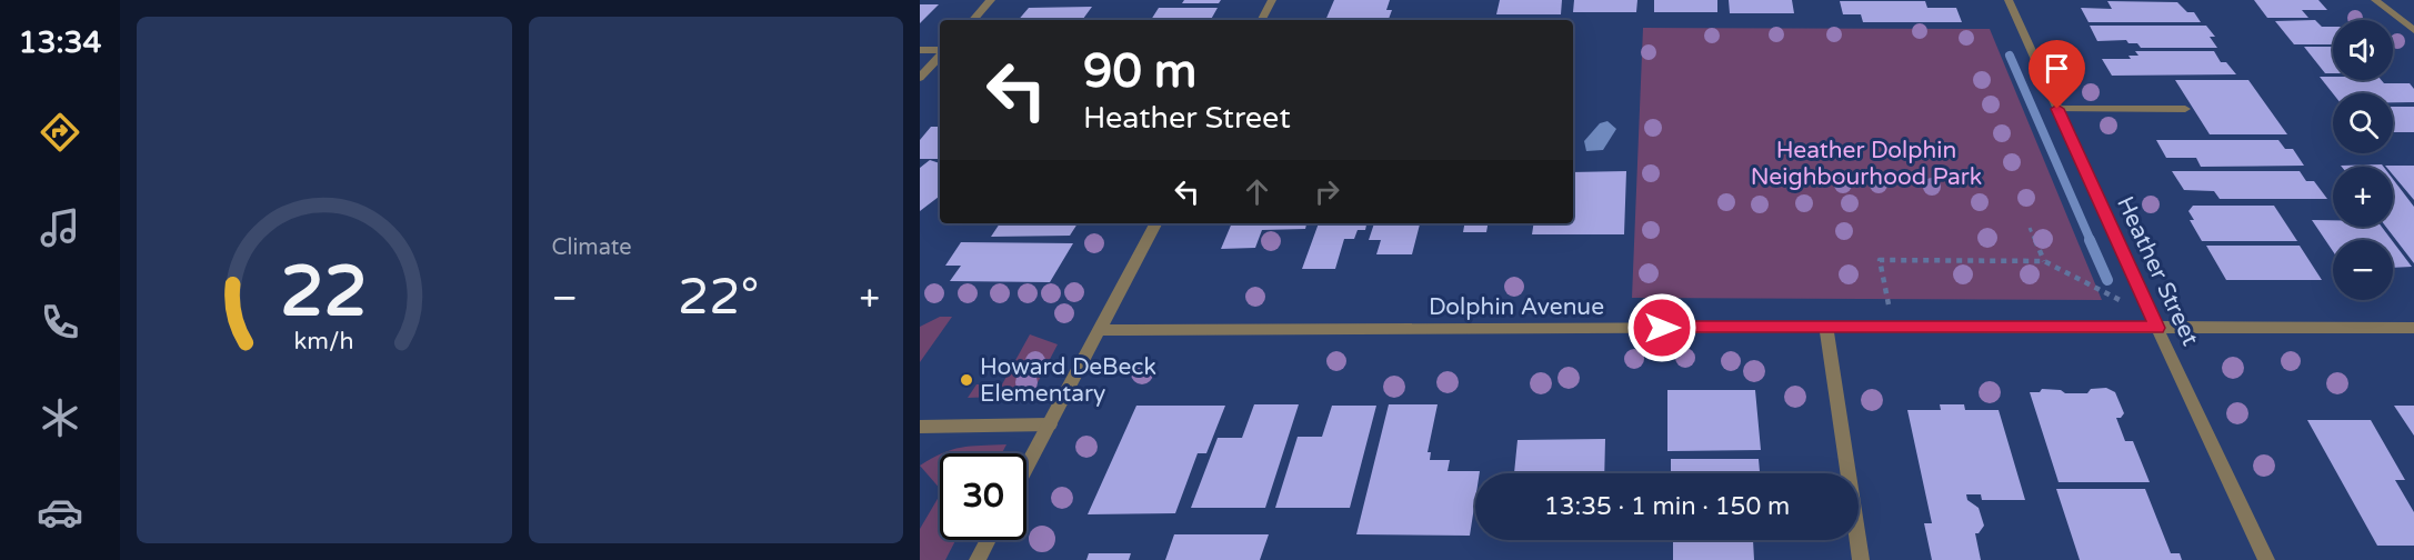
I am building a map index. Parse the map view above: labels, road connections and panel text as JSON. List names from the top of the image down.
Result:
{
  "streets": {
    "street": ["Heather Street", "Dolphin Avenue"]
  },
  "crossings": [
    ["Heather Street", "Dolphin Avenue"]
  ],
  "parks": ["Heather Dolphin Neighbourhood Park"],
  "places": ["Howard DeBeck Elementary"],
  "page": {
    "tabs": "13:34",
    "tile": "Climate",
    "map_buttons": ["+", "−"],
    "turn": ["90 m", "Heather Street"],
    "heat": ["−", "22°", "+"],
    "limit": "30",
    "trip": "13:35 · 1 min · 150 m",
    "gauge": ["22", "km/h"]
  }
}
